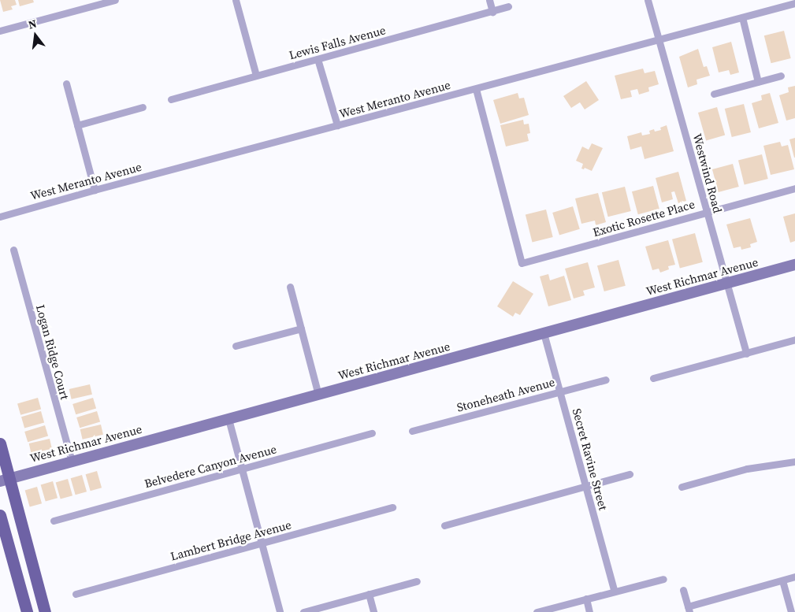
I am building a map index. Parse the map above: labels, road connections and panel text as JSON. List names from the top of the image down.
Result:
{
  "streets": {
    "street": [
      "Lewis Falls Avenue",
      "West Meranto Avenue",
      "Westwind Road",
      "Exotic Rosette Place",
      "West Richmar Avenue",
      "Logan Ridge Court",
      "Stoneheath Avenue",
      "Secret Ravine Street",
      "Belvedere Canyon Avenue",
      "Lambert Bridge Avenue"
    ]
  },
  "crossings": [
    ["West Meranto Avenue", "Westwind Road"],
    ["West Meranto Avenue", "Exotic Rosette Place"],
    ["Westwind Road", "Exotic Rosette Place"],
    ["Westwind Road", "West Richmar Avenue"],
    ["West Richmar Avenue", "Logan Ridge Court"],
    ["West Richmar Avenue", "Secret Ravine Street"],
    ["Stoneheath Avenue", "Secret Ravine Street"]
  ],
  "north": "top"
}
